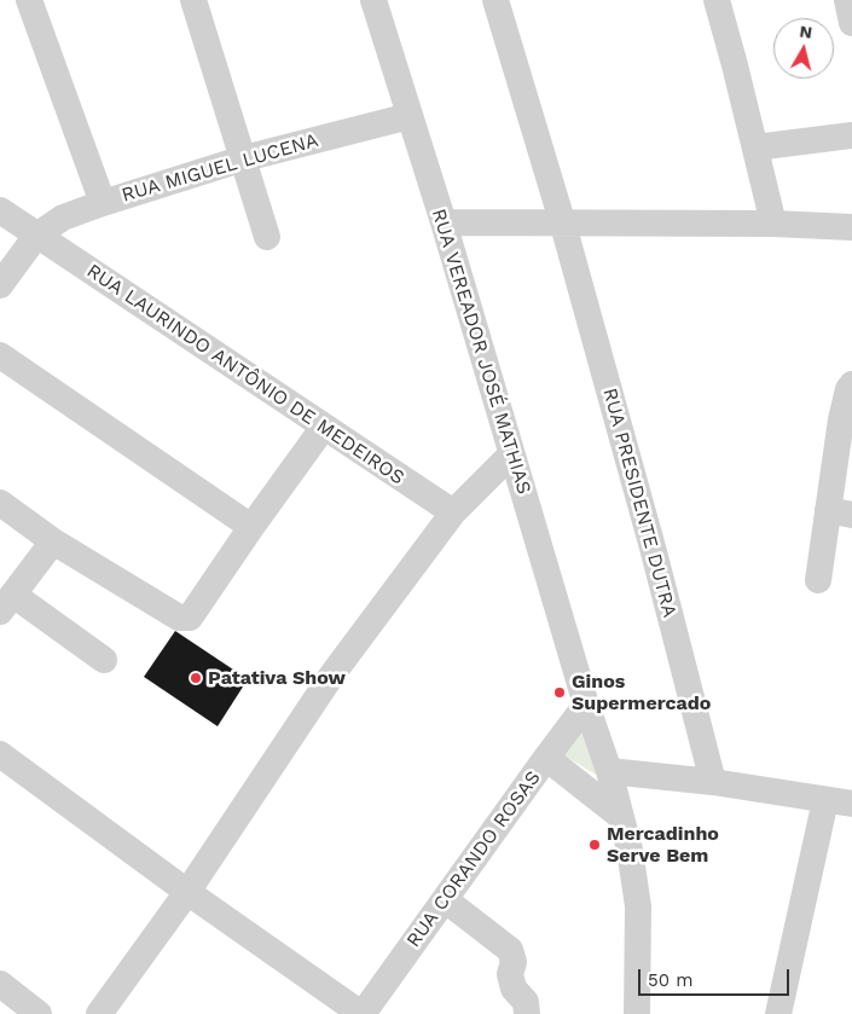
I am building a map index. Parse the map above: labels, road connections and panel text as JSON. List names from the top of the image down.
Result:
{
  "streets": {
    "street": [
      "RUA MIGUEL LUCENA",
      "RUA VEREADOR JOSÉ MATHIAS",
      "RUA LAURINDO ANTÔNIO DE MEDEIROS",
      "RUA PRESIDENTE DUTRA",
      "RUA CORANDO ROSAS"
    ]
  },
  "crossings": [
    ["RUA MIGUEL LUCENA", "RUA VEREADOR JOSÉ MATHIAS"],
    ["RUA MIGUEL LUCENA", "RUA LAURINDO ANTÔNIO DE MEDEIROS"],
    ["RUA VEREADOR JOSÉ MATHIAS", "RUA CORANDO ROSAS"]
  ],
  "places": ["Patativa Show", "Ginos Supermercado", "Mercadinho Serve Bem"],
  "scale_bar": "50 m",
  "north": "top"
}
